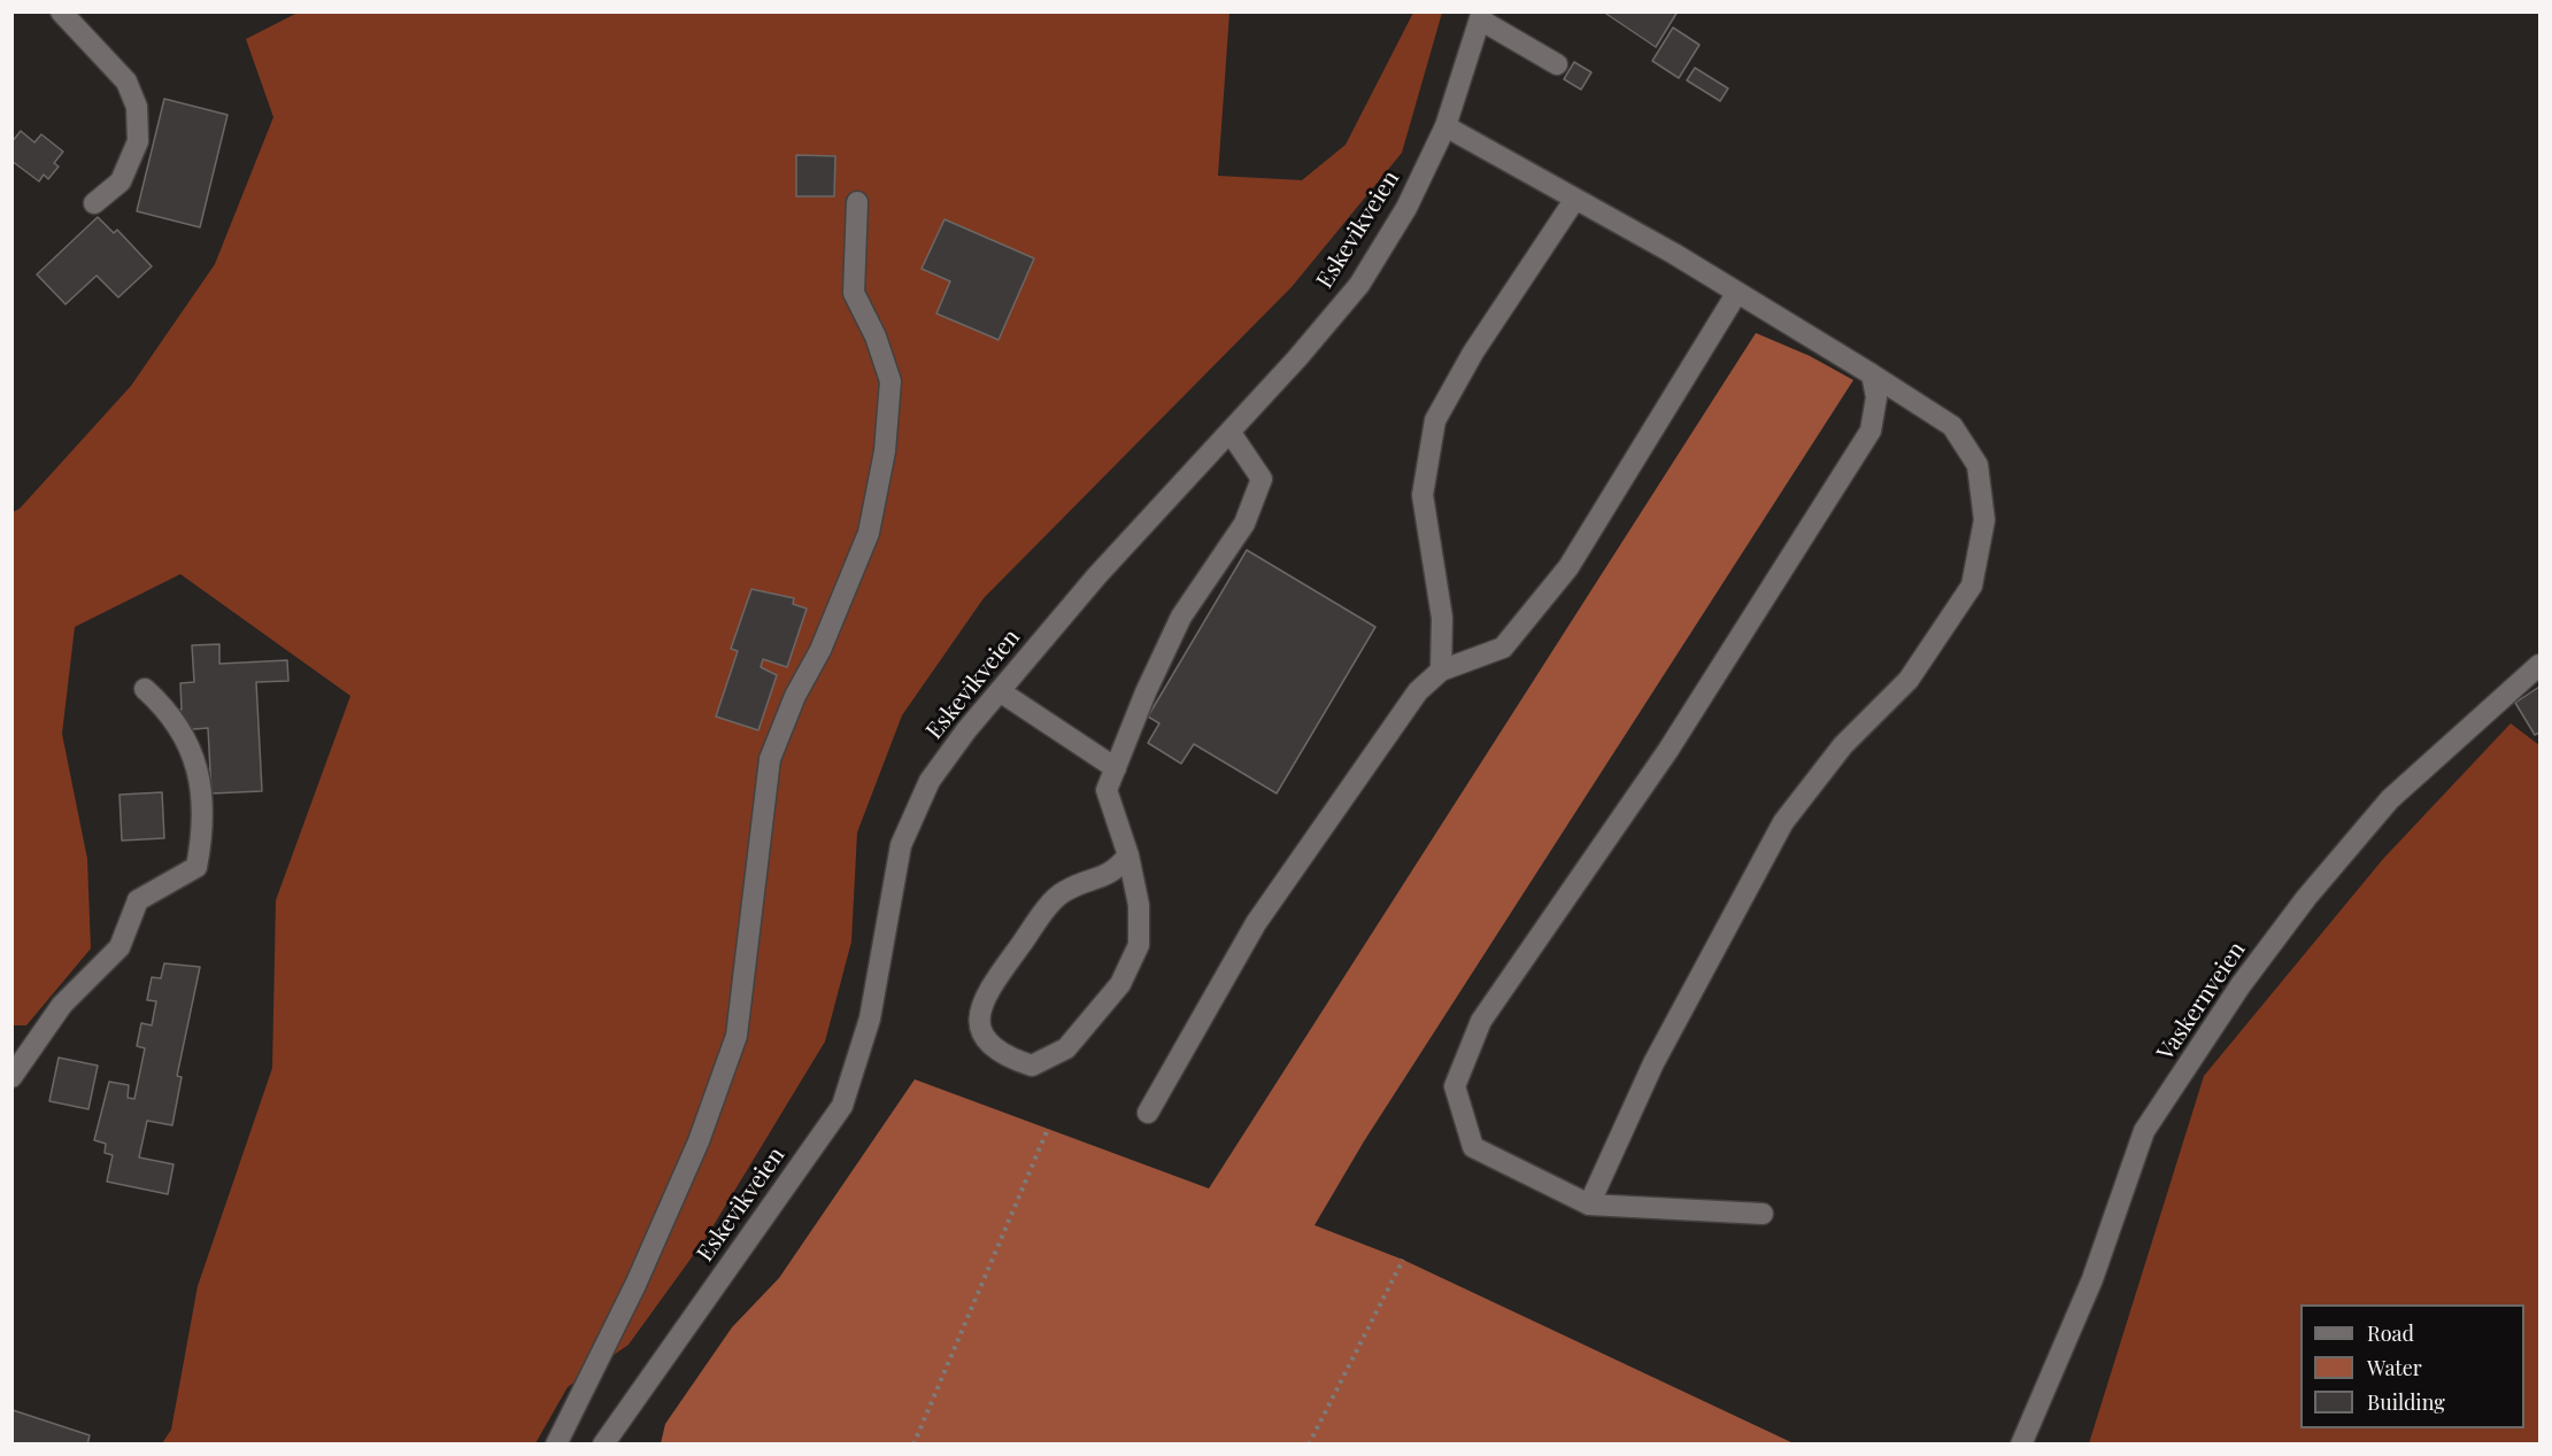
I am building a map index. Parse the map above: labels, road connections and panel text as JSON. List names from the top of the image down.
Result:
{
  "streets": {
    "street": ["Eskevikveien", "Vaskernveien"]
  },
  "legend": ["Road", "Water", "Building"]
}
